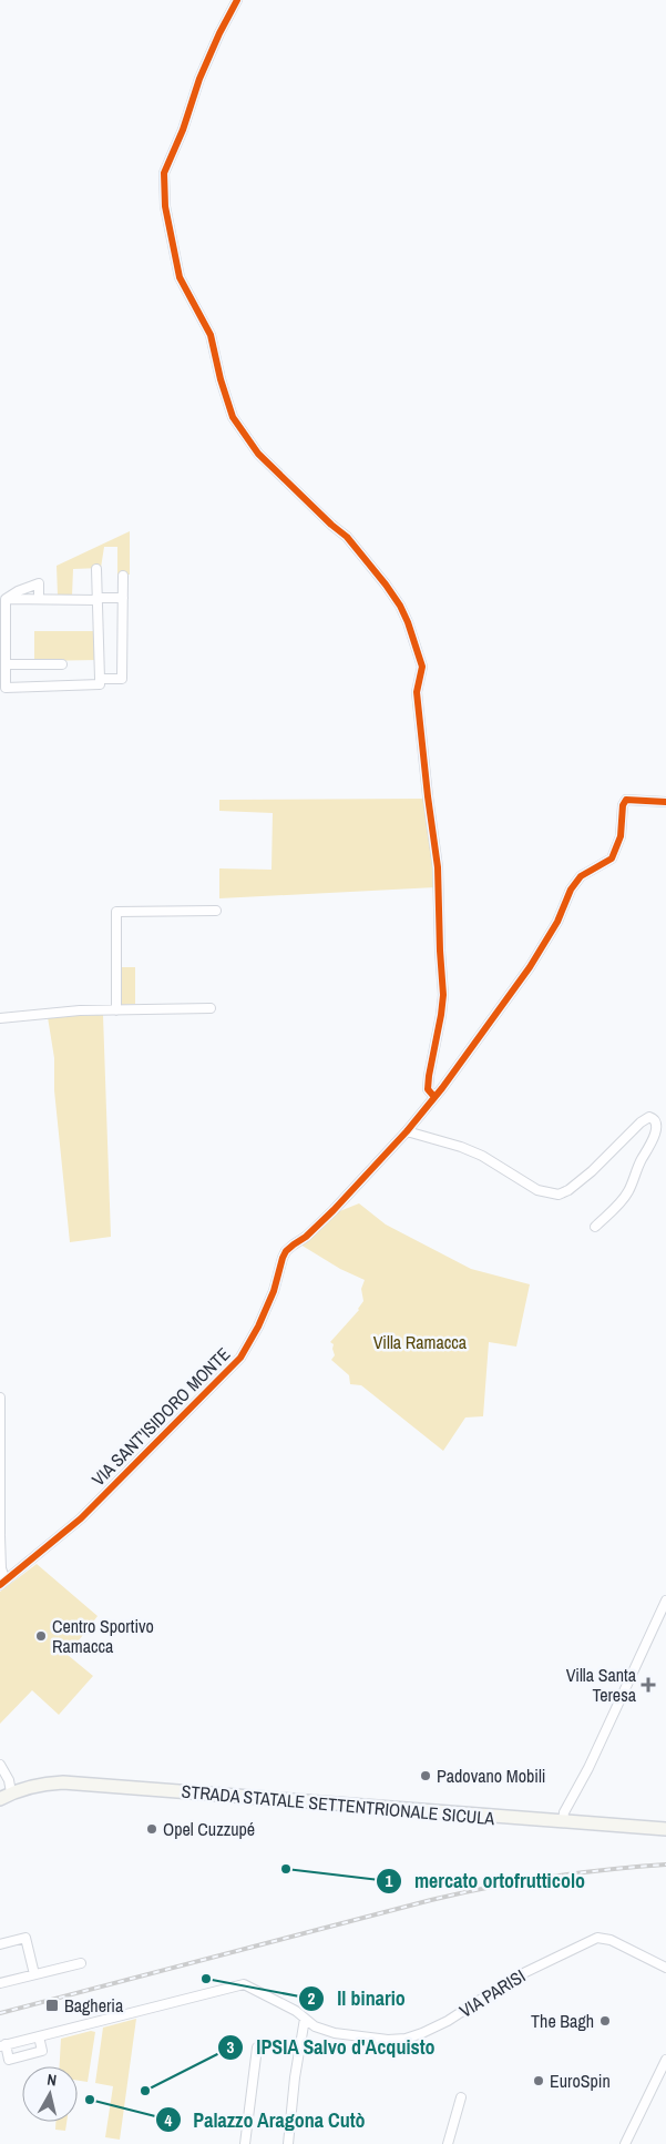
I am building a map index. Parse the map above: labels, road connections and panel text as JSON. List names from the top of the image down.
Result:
{
  "streets": {
    "main road": ["STRADA STATALE SETTENTRIONALE SICULA"],
    "street": ["VIA SANT'ISIDORO MONTE", "VIA PARISI"]
  },
  "parks": ["Villa Ramacca"],
  "places": {
    "other": [
      "Centro Sportivo Ramacca",
      "Padovano Mobili",
      "Opel Cuzzupé",
      "mercato ortofrutticolo",
      "Il binario",
      "The Bagh",
      "EuroSpin",
      "IPSIA Salvo d'Acquisto",
      "Palazzo Aragona Cutò"
    ],
    "health": ["Villa Santa Teresa"],
    "transit": ["Bagheria"]
  },
  "north": "top"
}
